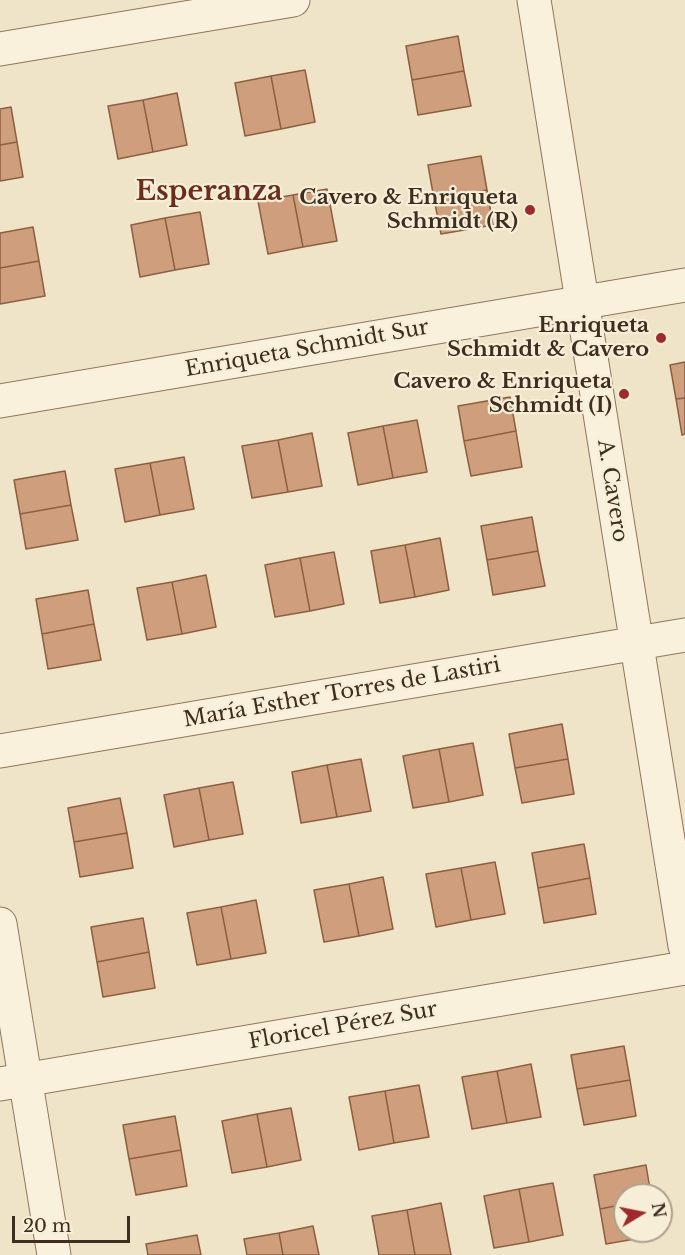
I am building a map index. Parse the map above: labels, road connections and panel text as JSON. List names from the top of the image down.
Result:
{
  "streets": {
    "street": [
      "Enriqueta Schmidt Sur",
      "A. Cavero",
      "María Esther Torres de Lastiri",
      "Floricel Pérez Sur"
    ]
  },
  "crossings": [
    ["Enriqueta Schmidt Sur", "A. Cavero"],
    ["A. Cavero", "María Esther Torres de Lastiri"]
  ],
  "districts": ["Esperanza"],
  "places": ["Cavero & Enriqueta Schmidt (R)", "Enriqueta Schmidt & Cavero", "Cavero & Enriqueta Schmidt (I)"],
  "scale_bar": "20 m",
  "north": "right"
}
